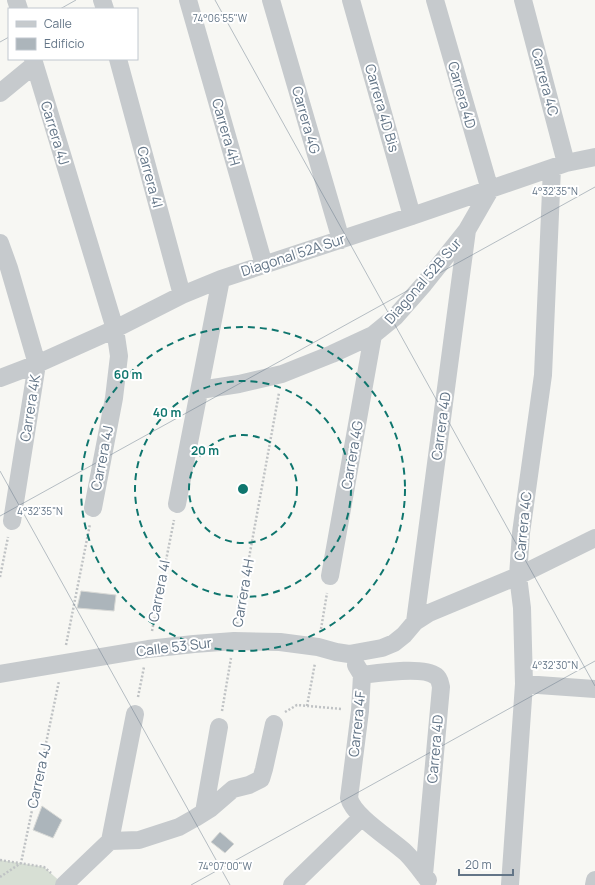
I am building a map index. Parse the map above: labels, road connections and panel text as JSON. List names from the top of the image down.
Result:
{
  "streets": {
    "street": [
      "Carrera 4C",
      "Carrera 4D",
      "Carrera 4D Bis",
      "Carrera 4G",
      "Carrera 4H",
      "Carrera 4J",
      "Carrera 4I",
      "Diagonal 52A Sur",
      "Diagonal 52B Sur",
      "Carrera 4K",
      "Calle 53 Sur",
      "Carrera 4F"
    ]
  },
  "crossings": [
    ["Carrera 4C", "Diagonal 52A Sur"],
    ["Carrera 4D", "Diagonal 52A Sur"],
    ["Carrera 4D", "Diagonal 52B Sur"],
    ["Carrera 4D", "Carrera 4F"],
    ["Carrera 4D Bis", "Diagonal 52A Sur"],
    ["Carrera 4G", "Diagonal 52A Sur"],
    ["Carrera 4G", "Diagonal 52B Sur"],
    ["Carrera 4H", "Diagonal 52A Sur"],
    ["Carrera 4H", "Diagonal 52B Sur"],
    ["Carrera 4H", "Calle 53 Sur"],
    ["Carrera 4J", "Diagonal 52A Sur"],
    ["Carrera 4J", "Calle 53 Sur"],
    ["Carrera 4I", "Diagonal 52A Sur"],
    ["Carrera 4I", "Calle 53 Sur"],
    ["Diagonal 52A Sur", "Diagonal 52B Sur"],
    ["Diagonal 52A Sur", "Carrera 4K"],
    ["Calle 53 Sur", "Carrera 4F"]
  ],
  "legend": ["Calle", "Edificio"],
  "scale_bar": "20 m",
  "coordinates": [
    "74°06'55\"W",
    "4°32'35\"N",
    "4°32'30\"N",
    "74°07'00\"W"
  ],
  "rings": ["60 m", "40 m", "20 m"]
}
